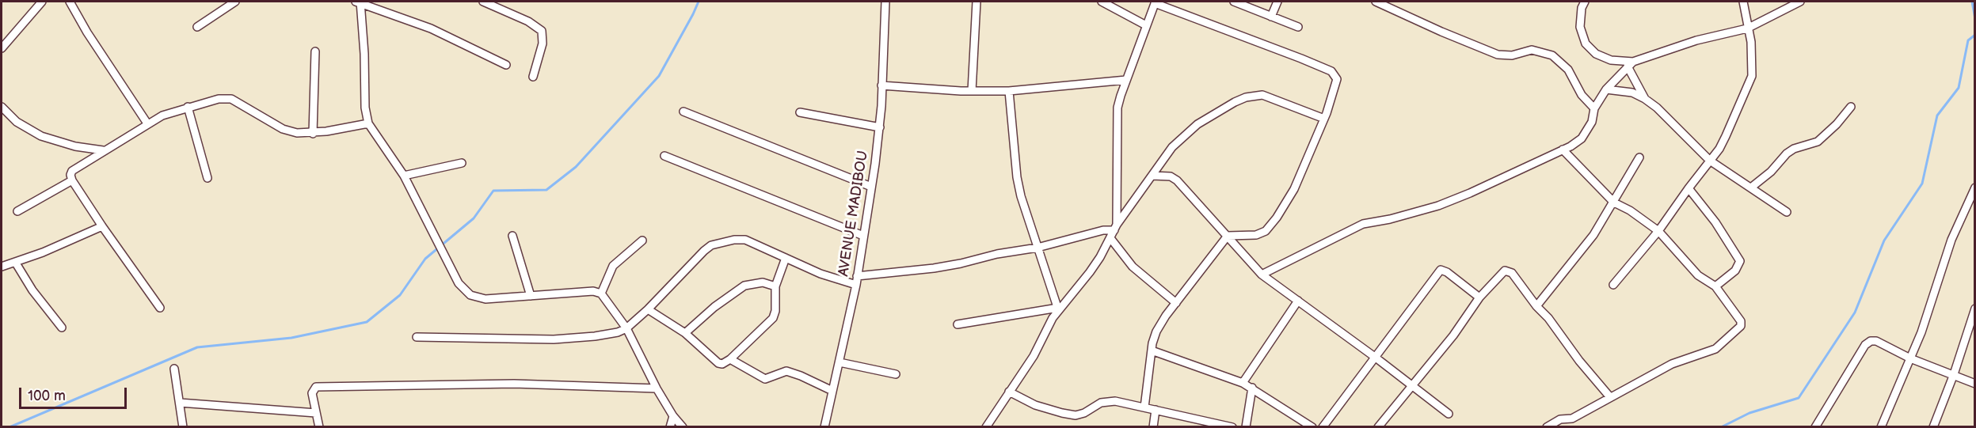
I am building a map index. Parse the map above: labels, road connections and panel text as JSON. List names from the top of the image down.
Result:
{
  "streets": {
    "street": ["AVENUE MADIBOU"]
  },
  "scale_bar": "100 m"
}
